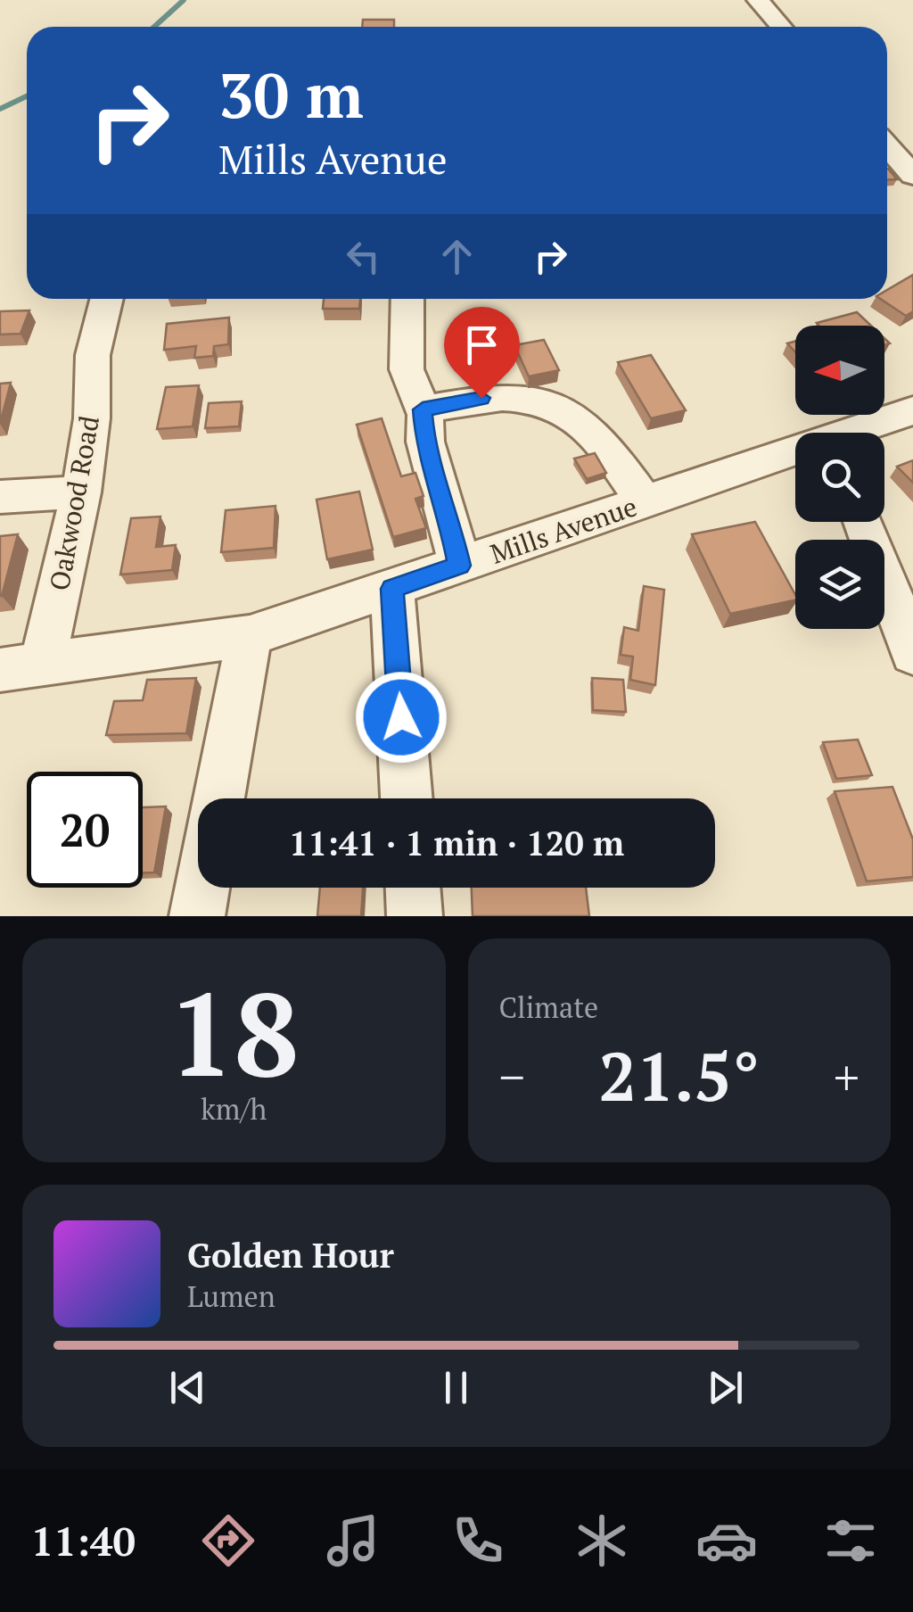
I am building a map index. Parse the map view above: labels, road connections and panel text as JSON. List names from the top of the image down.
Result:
{
  "streets": {
    "street": ["Oakwood Road", "Mills Avenue"]
  },
  "crossings": [
    ["Oakwood Road", "Mills Avenue"]
  ],
  "north": "left",
  "page": {
    "turn": ["30 m", "Mills Avenue"],
    "limit": "20",
    "trip": "11:41 · 1 min · 120 m",
    "tile": [
      ["18", "km/h"],
      "Climate"
    ],
    "heat": ["−", "21.5°", "+"],
    "song": ["Golden Hour", "Lumen"],
    "tabs": "11:40"
  }
}
